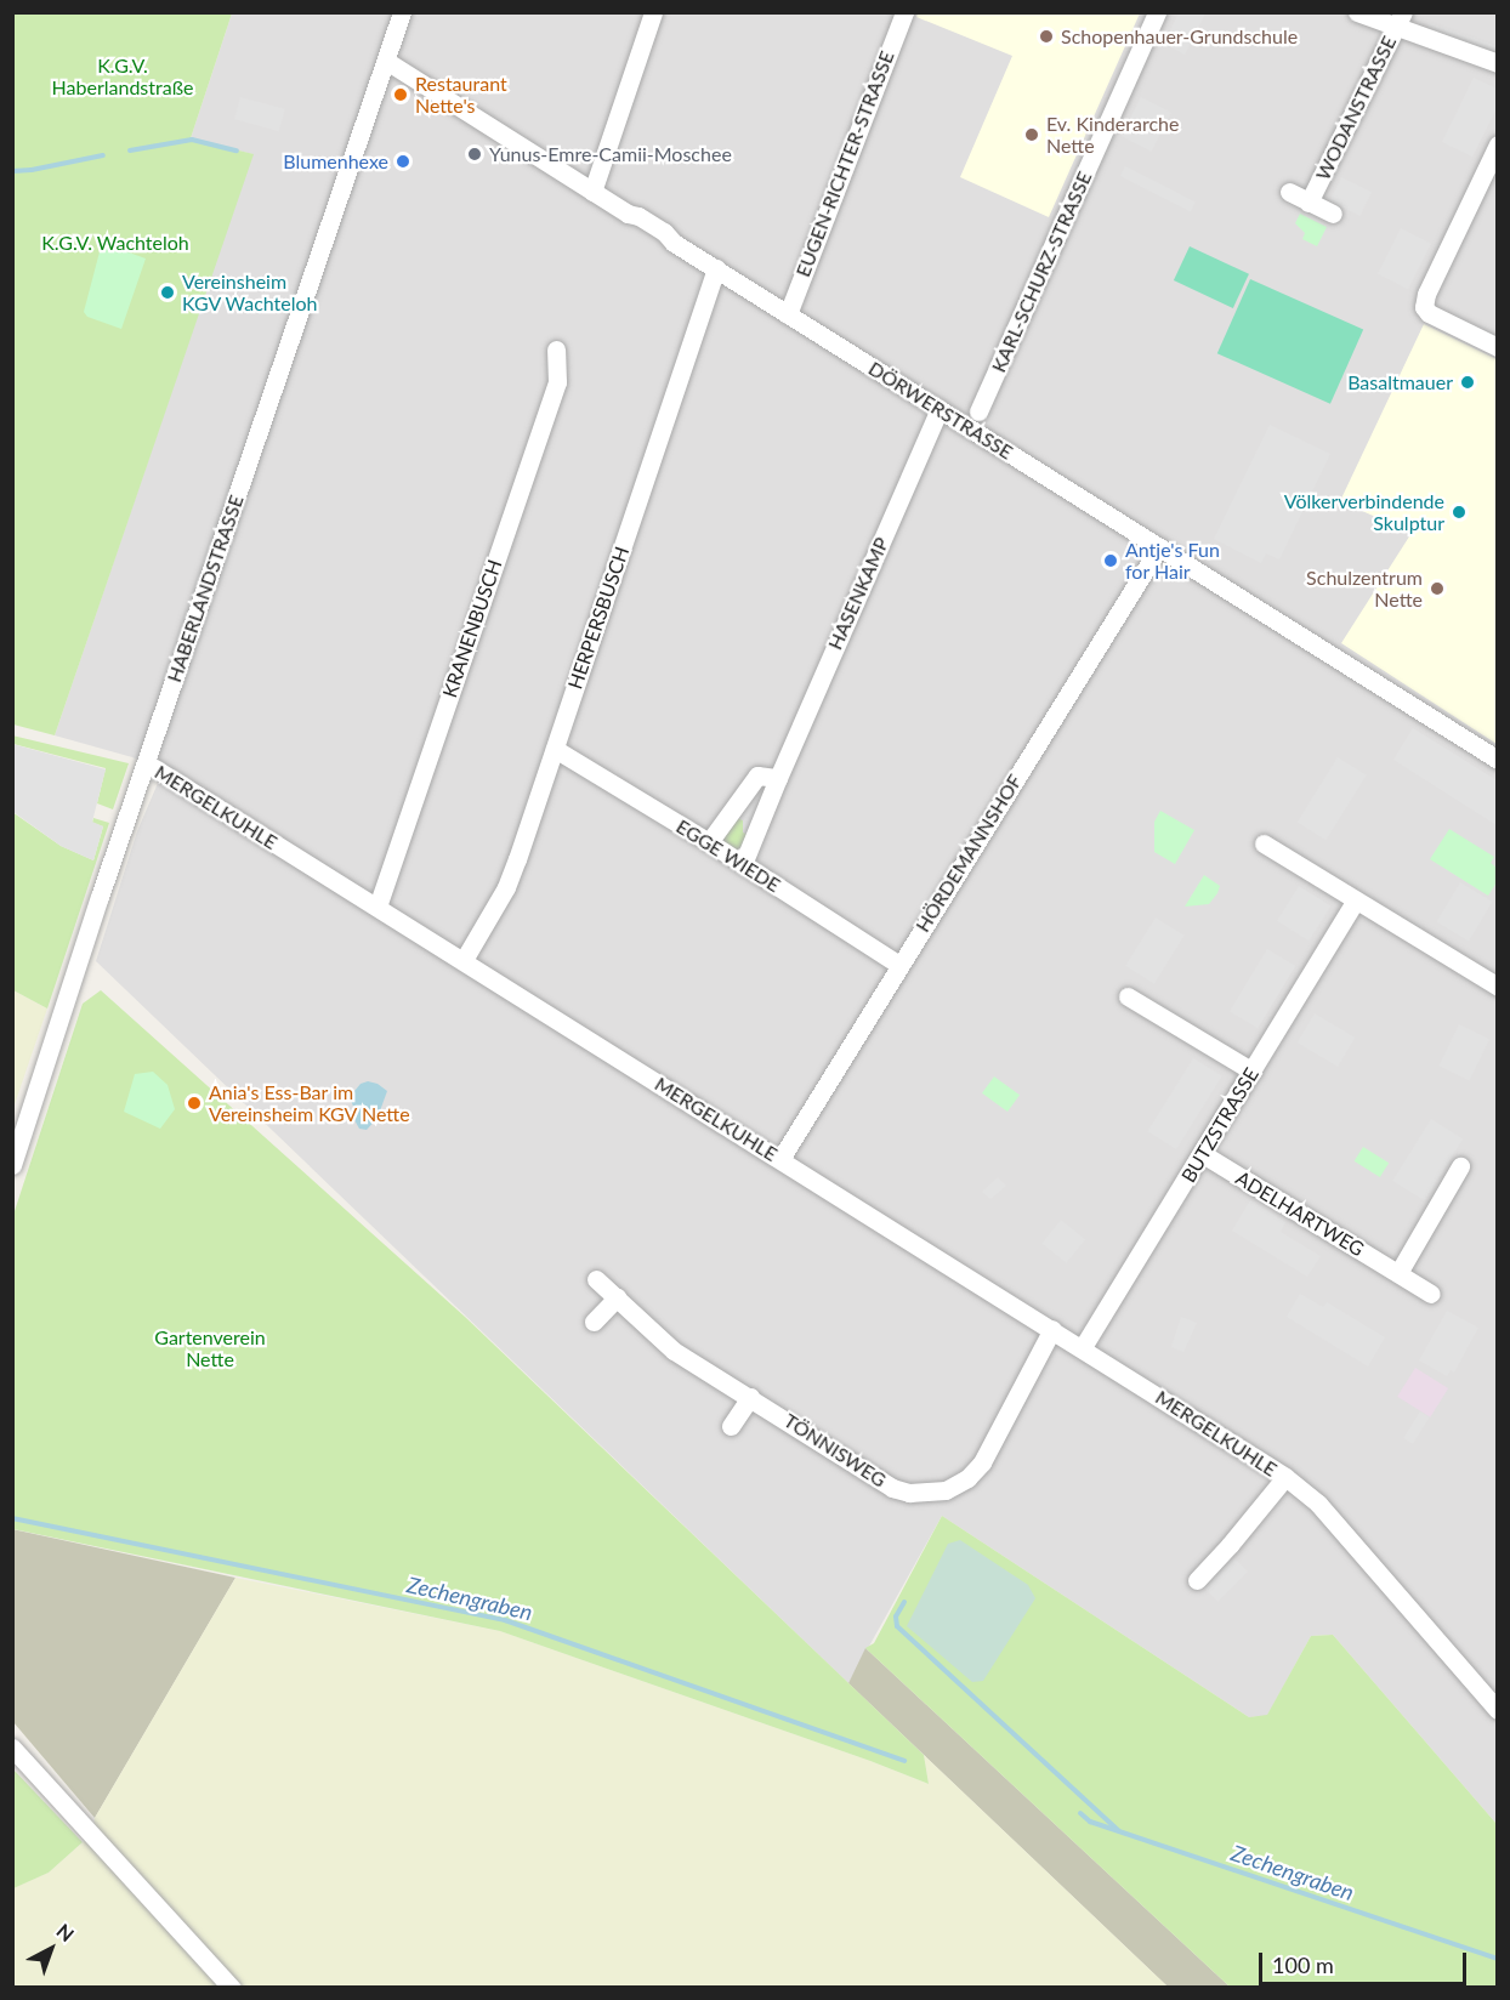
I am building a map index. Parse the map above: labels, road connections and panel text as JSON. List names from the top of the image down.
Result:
{
  "streets": {
    "street": [
      "WODANSTRASSE",
      "EUGEN-RICHTER-STRASSE",
      "KARL-SCHURZ-STRASSE",
      "DÖRWERSTRASSE",
      "HABERLANDSTRASSE",
      "HASENKAMP",
      "HERPERSBUSCH",
      "KRANENBUSCH",
      "MERGELKUHLE",
      "HÖRDEMANNSHOF",
      "EGGE WIEDE",
      "BUTZSTRASSE",
      "ADELHARTWEG",
      "TÖNNISWEG"
    ]
  },
  "crossings": [
    ["EUGEN-RICHTER-STRASSE", "DÖRWERSTRASSE"],
    ["DÖRWERSTRASSE", "HABERLANDSTRASSE"],
    ["DÖRWERSTRASSE", "HASENKAMP"],
    ["DÖRWERSTRASSE", "HERPERSBUSCH"],
    ["DÖRWERSTRASSE", "HÖRDEMANNSHOF"],
    ["HABERLANDSTRASSE", "MERGELKUHLE"],
    ["HASENKAMP", "EGGE WIEDE"],
    ["HERPERSBUSCH", "MERGELKUHLE"],
    ["HERPERSBUSCH", "EGGE WIEDE"],
    ["KRANENBUSCH", "MERGELKUHLE"],
    ["MERGELKUHLE", "HÖRDEMANNSHOF"],
    ["MERGELKUHLE", "BUTZSTRASSE"],
    ["MERGELKUHLE", "TÖNNISWEG"],
    ["HÖRDEMANNSHOF", "EGGE WIEDE"],
    ["BUTZSTRASSE", "ADELHARTWEG"]
  ],
  "water": ["Zechengraben"],
  "parks": ["K.G.V. Haberlandstraße", "K.G.V. Wachteloh", "Gartenverein Nette"],
  "places": [
    "Schopenhauer-Grundschule",
    "Restaurant Nette's",
    "Ev. Kinderarche Nette",
    "Yunus-Emre-Camii-Moschee",
    "Blumenhexe",
    "Vereinsheim KGV Wachteloh",
    "Basaltmauer",
    "Völkerverbindende Skulptur",
    "Antje's Fun for Hair",
    "Schulzentrum Nette",
    "Ania's Ess-Bar im Vereinsheim KGV Nette"
  ],
  "scale_bar": "100 m",
  "north": "top right"
}
